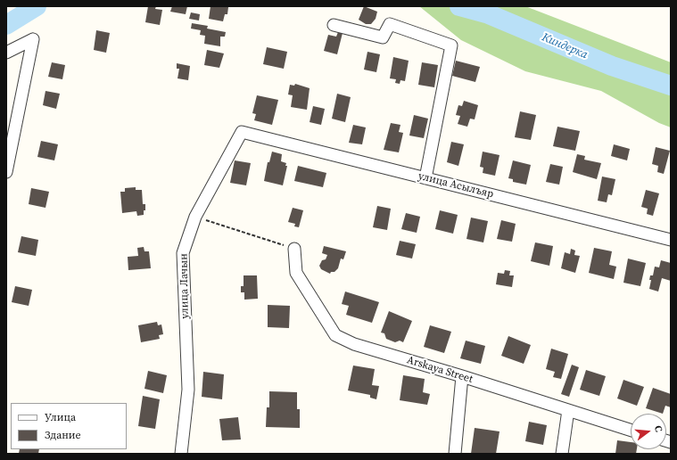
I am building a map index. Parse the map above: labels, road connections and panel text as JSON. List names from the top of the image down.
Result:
{
  "streets": {
    "street": ["улица Асылъяр", "улица Лачын", "Arskaya Street"]
  },
  "crossings": [
    ["улица Асылъяр", "улица Лачын"]
  ],
  "water": ["Киндерка"],
  "legend": ["Улица", "Здание"],
  "north": "right"
}
